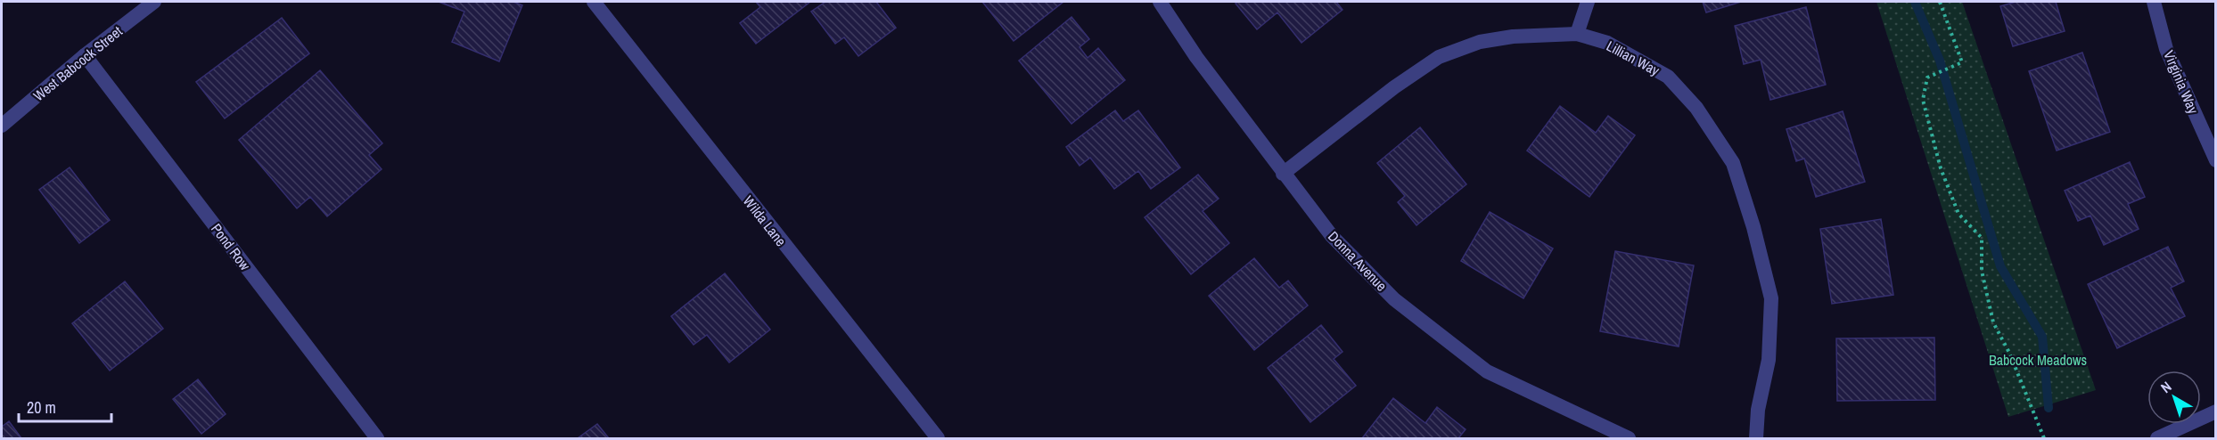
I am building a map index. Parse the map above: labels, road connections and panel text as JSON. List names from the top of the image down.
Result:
{
  "streets": {
    "street": [
      "Lillian Way",
      "West Babcock Street",
      "Virginia Way",
      "Wilda Lane",
      "Pond Row",
      "Donna Avenue"
    ]
  },
  "crossings": [
    ["Lillian Way", "Donna Avenue"],
    ["West Babcock Street", "Pond Row"]
  ],
  "parks": ["Babcock Meadows"],
  "scale_bar": "20 m",
  "north": "top left"
}
